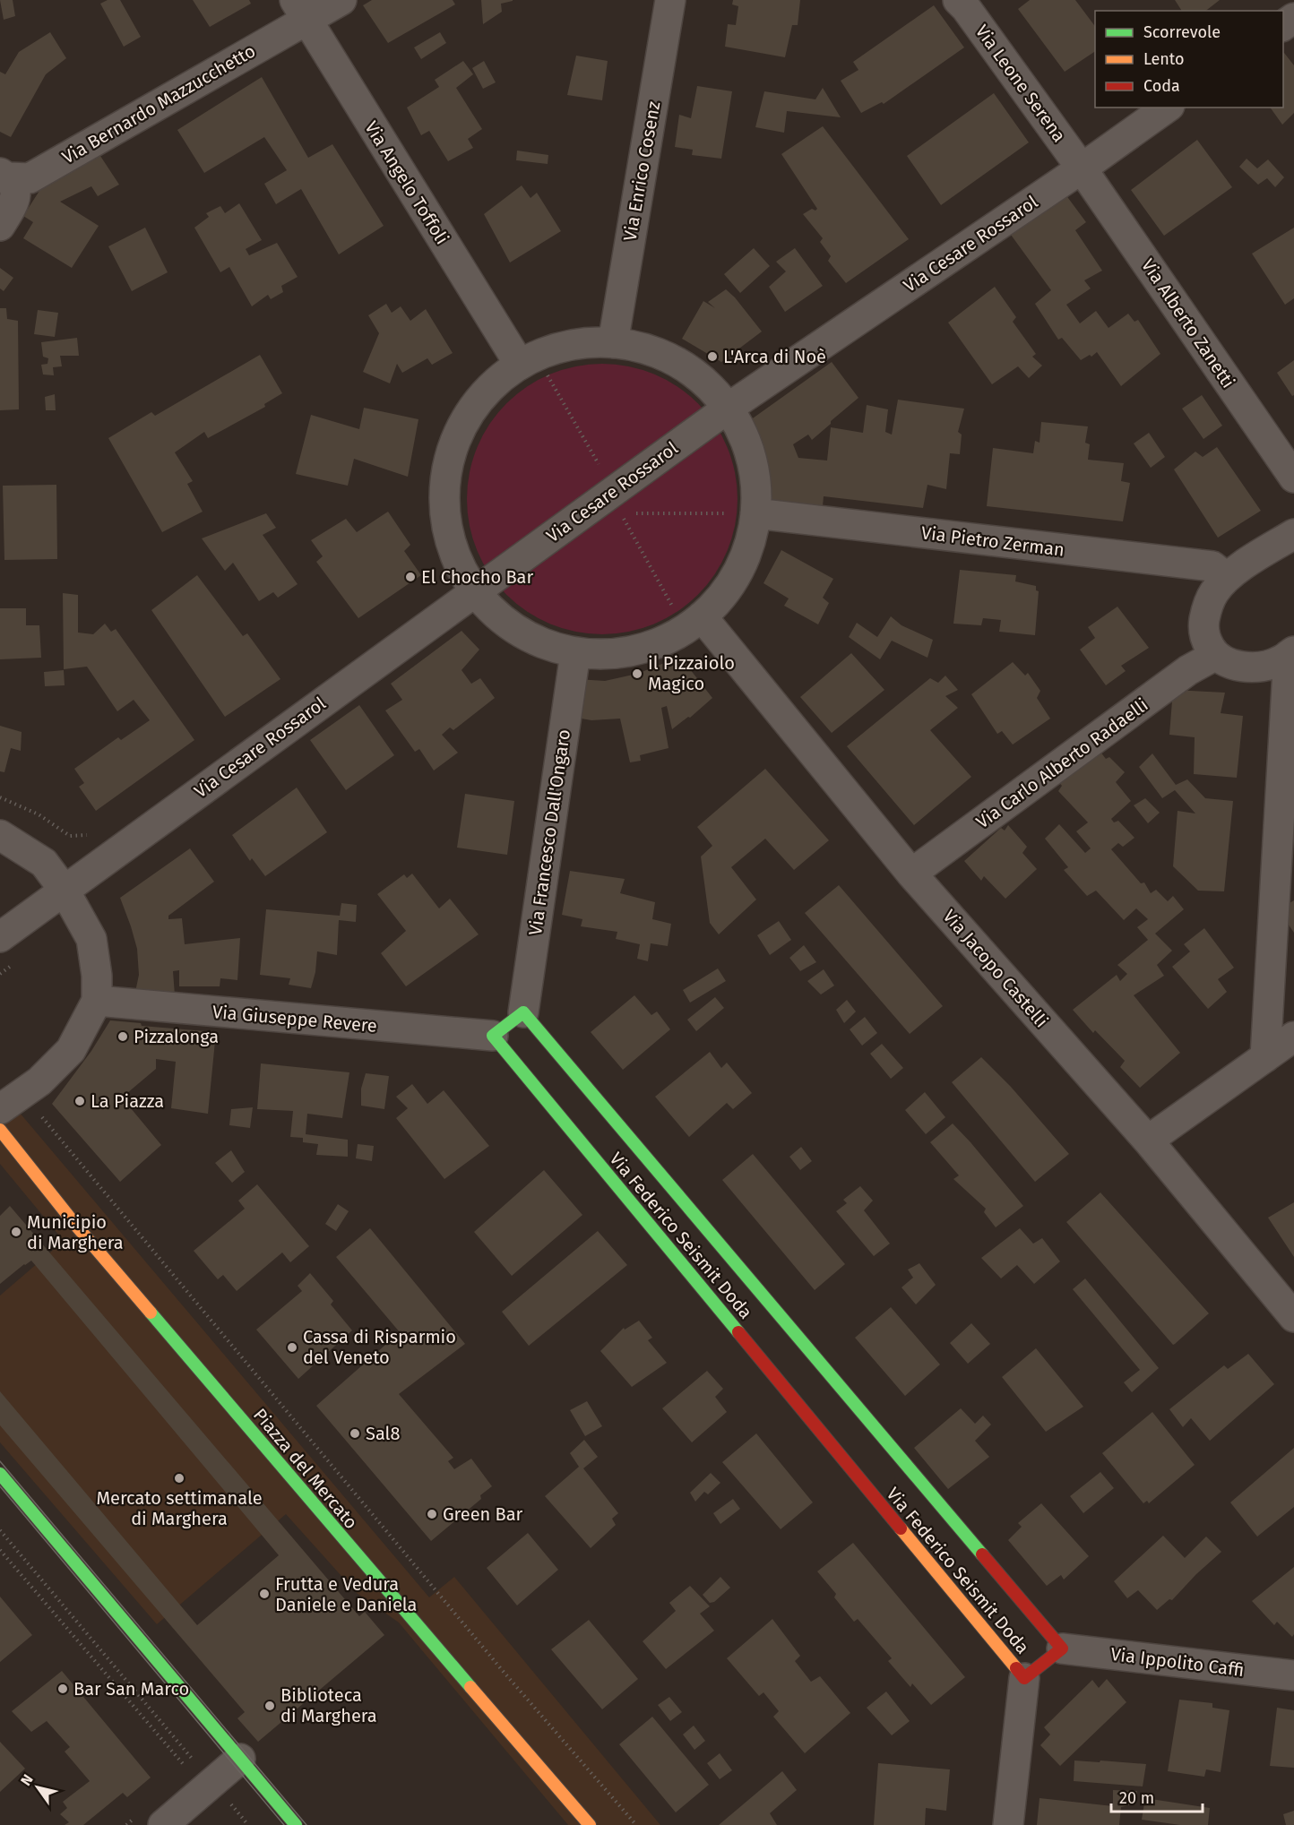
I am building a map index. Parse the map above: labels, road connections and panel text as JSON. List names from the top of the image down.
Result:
{
  "streets": {
    "street": [
      "Via Leone Serena",
      "Via Bernardo Mazzucchetto",
      "Via Enrico Cosenz",
      "Via Angelo Toffoli",
      "Via Cesare Rossarol",
      "Via Alberto Zanetti",
      "Via Pietro Zerman",
      "Via Carlo Alberto Radaelli",
      "Via Francesco Dall'Ongaro",
      "Via Jacopo Castelli",
      "Via Giuseppe Revere",
      "Via Federico Seismit Doda",
      "Piazza del Mercato",
      "Via Ippolito Caffi"
    ]
  },
  "crossings": [
    ["Via Leone Serena", "Via Cesare Rossarol"],
    ["Via Leone Serena", "Via Alberto Zanetti"],
    ["Via Bernardo Mazzucchetto", "Via Angelo Toffoli"],
    ["Via Cesare Rossarol", "Via Alberto Zanetti"],
    ["Via Carlo Alberto Radaelli", "Via Jacopo Castelli"],
    ["Via Francesco Dall'Ongaro", "Via Federico Seismit Doda"],
    ["Via Giuseppe Revere", "Via Federico Seismit Doda"],
    ["Via Federico Seismit Doda", "Via Ippolito Caffi"]
  ],
  "places": [
    "L'Arca di Noè",
    "El Chocho Bar",
    "il Pizzaiolo Magico",
    "Pizzalonga",
    "La Piazza",
    "Municipio di Marghera",
    "Cassa di Risparmio del Veneto",
    "Sal8",
    "Mercato settimanale di Marghera",
    "Green Bar",
    "Frutta e Vedura Daniele e Daniela",
    "Bar San Marco",
    "Biblioteca di Marghera"
  ],
  "legend": ["Scorrevole", "Lento", "Coda"],
  "scale_bar": "20 m",
  "north": "top left"
}
